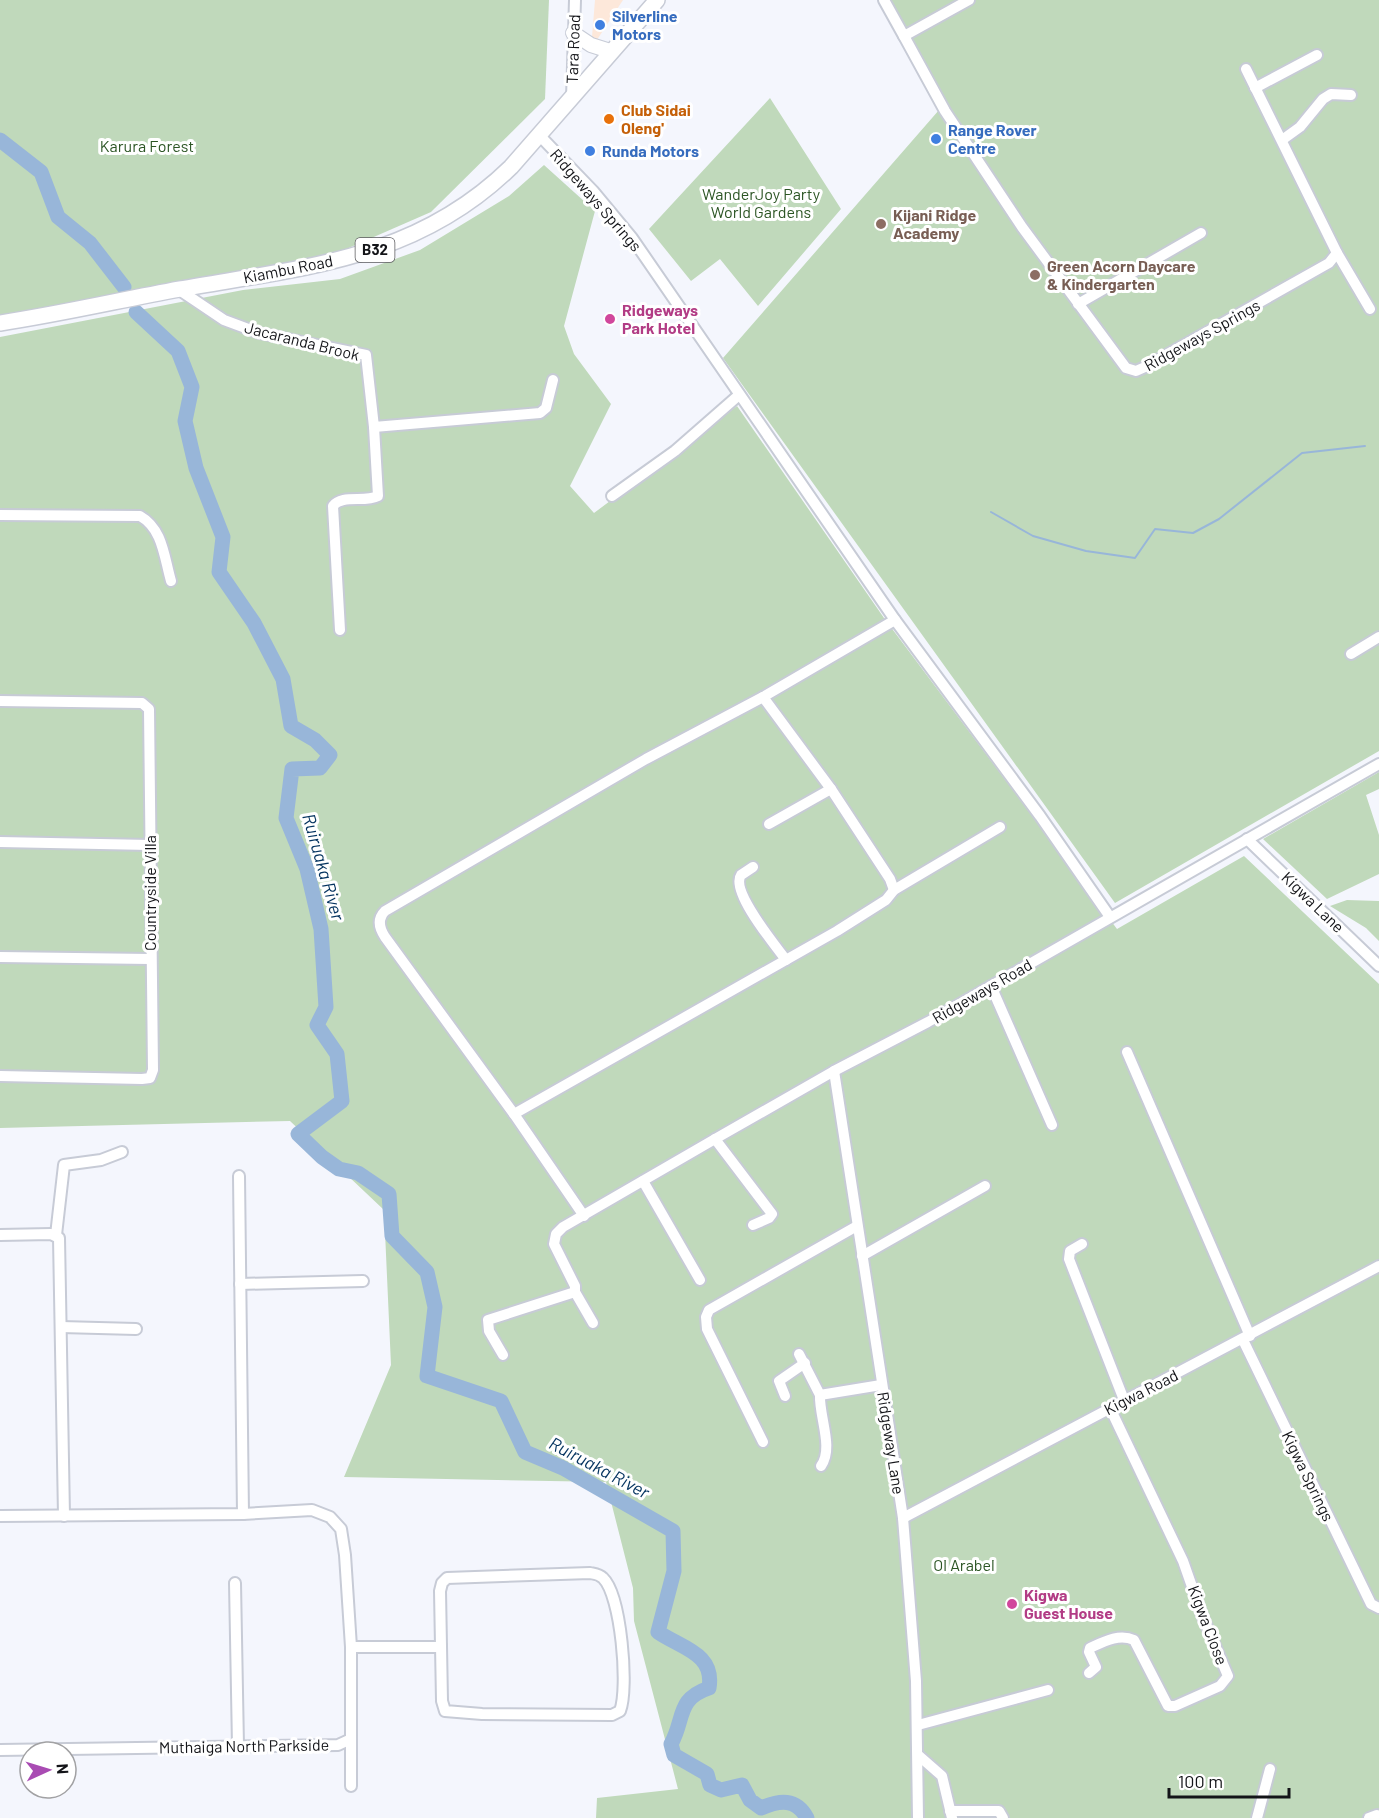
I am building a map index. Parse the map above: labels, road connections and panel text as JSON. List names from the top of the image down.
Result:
{
  "streets": {
    "highway": ["B32", "Kiambu Road"],
    "street": [
      "Tara Road",
      "Ridgeways Springs",
      "Jacaranda Brook",
      "Countryside Villa",
      "Kigwa Lane",
      "Ridgeways Road",
      "Kigwa Road",
      "Ridgeway Lane",
      "Kigwa Springs",
      "Kigwa Close",
      "Muthaiga North Parkside"
    ]
  },
  "crossings": [
    ["Tara Road", "Kiambu Road"],
    ["Ridgeways Springs", "Kiambu Road"],
    ["Ridgeways Springs", "Ridgeways Road"],
    ["Kiambu Road", "Jacaranda Brook"],
    ["Kigwa Lane", "Ridgeways Road"],
    ["Ridgeways Road", "Ridgeway Lane"],
    ["Kigwa Road", "Ridgeway Lane"],
    ["Kigwa Road", "Kigwa Springs"],
    ["Kigwa Road", "Kigwa Close"]
  ],
  "water": ["Ruiruaka River"],
  "parks": ["Karura Forest", "WanderJoy Party World Gardens", "Ol Arabel"],
  "places": [
    "Silverline Motors",
    "Club Sidai Oleng'",
    "Range Rover Centre",
    "Runda Motors",
    "Kijani Ridge Academy",
    "Green Acorn Daycare & Kindergarten",
    "Ridgeways Park Hotel",
    "Kigwa Guest House"
  ],
  "scale_bar": "100 m",
  "north": "right"
}
